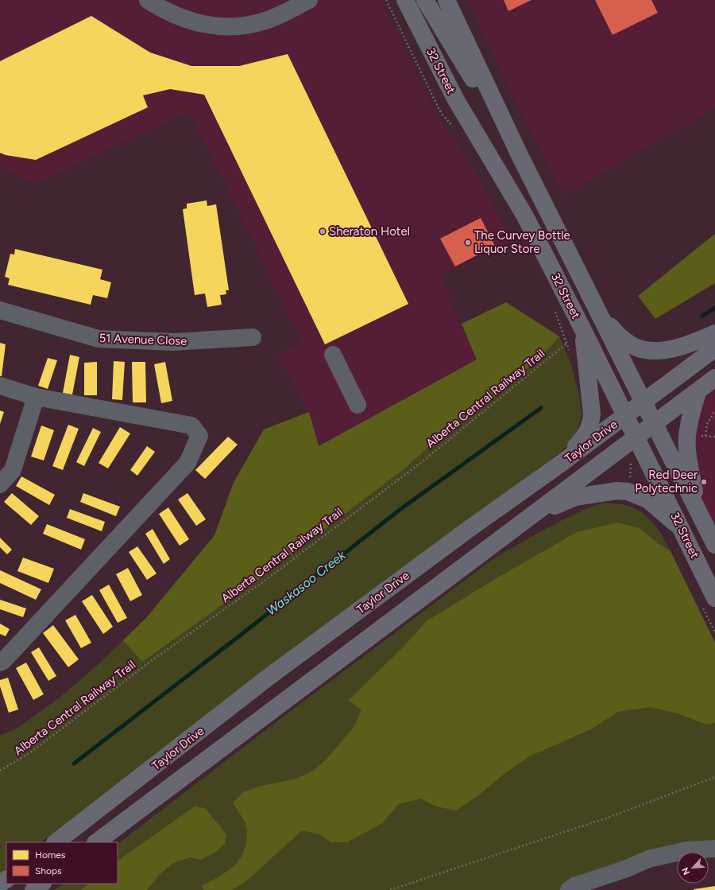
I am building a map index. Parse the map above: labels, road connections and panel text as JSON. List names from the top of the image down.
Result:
{
  "streets": {
    "main road": ["32 Street", "Taylor Drive"],
    "street": ["51 Avenue Close"],
    "path": ["Alberta Central Railway Trail"]
  },
  "crossings": [
    ["32 Street", "Taylor Drive"]
  ],
  "water": ["Waskasoo Creek"],
  "places": ["Sheraton Hotel", "The Curvey Bottle Liquor Store", "Red Deer Polytechnic"],
  "legend": ["Homes", "Shops"],
  "north": "bottom left"
}
